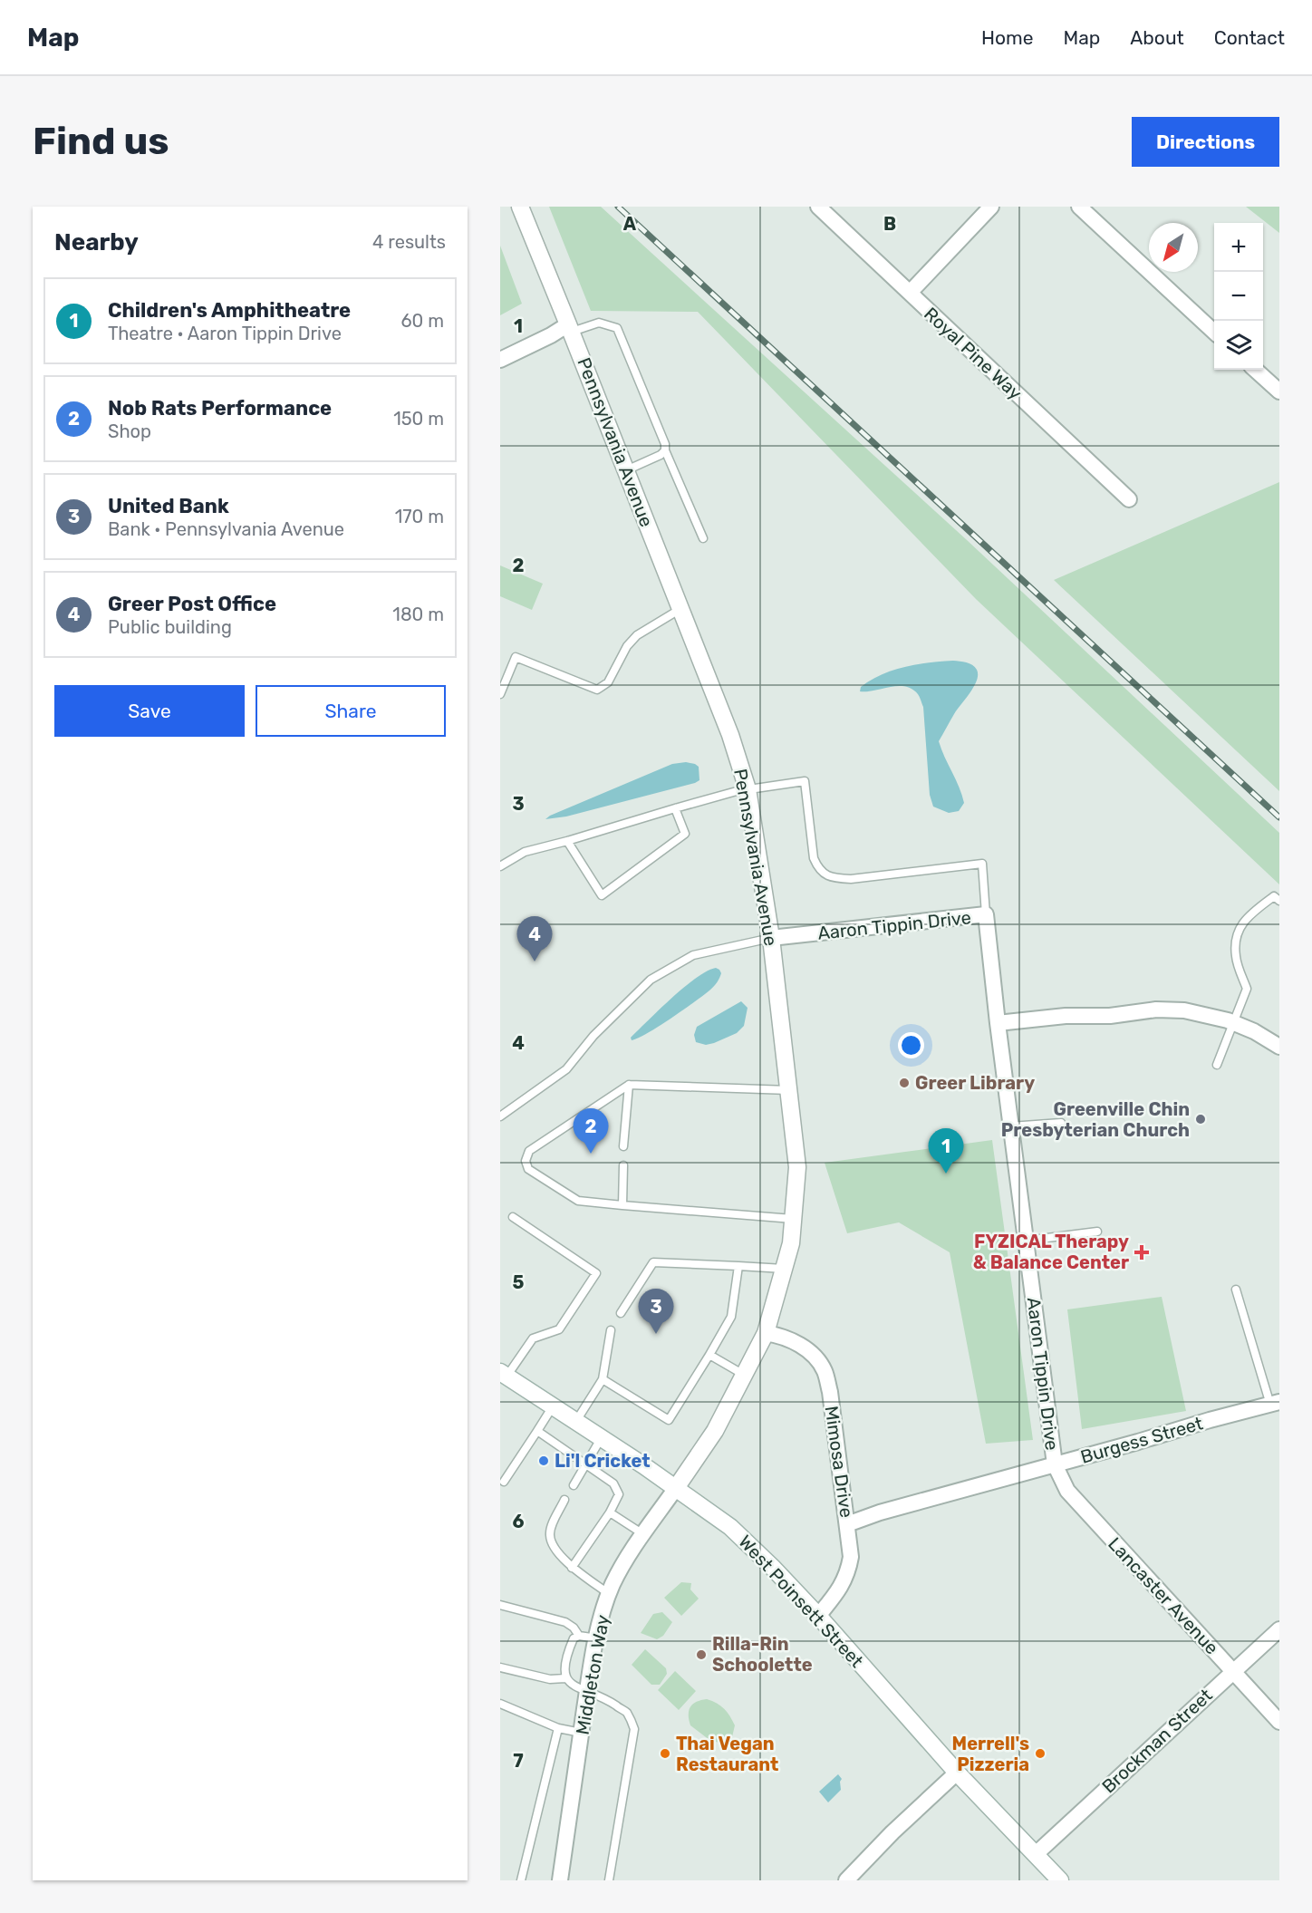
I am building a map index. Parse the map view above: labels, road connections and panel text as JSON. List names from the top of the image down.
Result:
{
  "streets": {
    "street": [
      "Royal Pine Way",
      "Pennsylvania Avenue",
      "Aaron Tippin Drive",
      "Burgess Street",
      "Mimosa Drive",
      "Lancaster Avenue",
      "West Poinsett Street",
      "Middleton Way",
      "Brockman Street"
    ]
  },
  "crossings": [
    ["Pennsylvania Avenue", "Aaron Tippin Drive"],
    ["Pennsylvania Avenue", "Mimosa Drive"],
    ["Pennsylvania Avenue", "West Poinsett Street"],
    ["Pennsylvania Avenue", "Middleton Way"],
    ["Aaron Tippin Drive", "Burgess Street"],
    ["Aaron Tippin Drive", "Lancaster Avenue"],
    ["Burgess Street", "Mimosa Drive"],
    ["Burgess Street", "Lancaster Avenue"],
    ["Mimosa Drive", "West Poinsett Street"],
    ["Lancaster Avenue", "Brockman Street"],
    ["West Poinsett Street", "Middleton Way"],
    ["West Poinsett Street", "Brockman Street"]
  ],
  "places": {
    "other": [
      "Greer Library",
      "Greenville Chin Presbyterian Church",
      "Li'l Cricket",
      "Rilla-Rin Schoolette",
      "Thai Vegan Restaurant",
      "Merrell's Pizzeria"
    ],
    "health": ["FYZICAL Therapy & Balance Center"]
  },
  "north": "bottom left",
  "page": {
    "header": "Map",
    "nav": [
      "Home",
      "Map",
      "About",
      "Contact"
    ],
    "buttons": [
      "Directions",
      ["Save", "Share"]
    ],
    "title": "Find us",
    "heading": ["Nearby", "4 results"],
    "map_buttons": ["+", "−"],
    "list": [
      {
        "mark": "1",
        "name": "Children's Amphitheatre",
        "note": "Theatre · Aaron Tippin Drive",
        "value": "60 m"
      },
      {
        "mark": "2",
        "name": "Nob Rats Performance",
        "note": "Shop",
        "value": "150 m"
      },
      {
        "mark": "3",
        "name": "United Bank",
        "note": "Bank · Pennsylvania Avenue",
        "value": "170 m"
      },
      {
        "mark": "4",
        "name": "Greer Post Office",
        "note": "Public building",
        "value": "180 m"
      }
    ],
    "pins": [
      "4",
      "2",
      "1",
      "3"
    ]
  },
  "grid": {
    "columns": ["A", "B"],
    "rows": [
      "1",
      "2",
      "3",
      "4",
      "5",
      "6",
      "7"
    ]
  }
}
